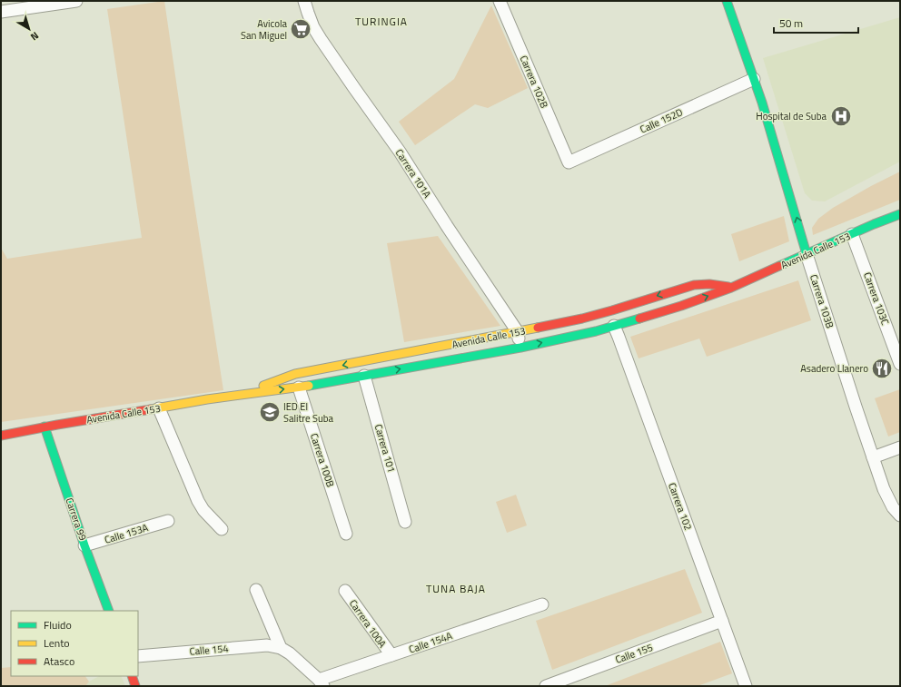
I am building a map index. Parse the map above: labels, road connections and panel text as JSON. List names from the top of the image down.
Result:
{
  "streets": {
    "main road": ["Avenida Calle 153", "Carrera 103B", "Carrera 99"],
    "street": [
      "Carrera 102B",
      "Calle 152D",
      "Carrera 101A",
      "Carrera 103C",
      "Carrera 101",
      "Carrera 100B",
      "Carrera 102",
      "Calle 153A",
      "Carrera 100A",
      "Calle 154A",
      "Calle 154",
      "Calle 155"
    ]
  },
  "crossings": [
    ["Carrera 102B", "Calle 152D"],
    ["Calle 152D", "Carrera 103B"],
    ["Carrera 101A", "Avenida Calle 153"],
    ["Avenida Calle 153", "Carrera 103C"],
    ["Avenida Calle 153", "Carrera 103B"],
    ["Avenida Calle 153", "Carrera 101"],
    ["Avenida Calle 153", "Carrera 100B"],
    ["Avenida Calle 153", "Carrera 102"],
    ["Avenida Calle 153", "Carrera 99"],
    ["Carrera 102", "Calle 155"],
    ["Carrera 99", "Calle 153A"],
    ["Carrera 100A", "Calle 154A"]
  ],
  "districts": ["TURINGIA", "TUNA BAJA"],
  "places": {
    "supermarket": ["Avicola San Miguel"],
    "hospital": ["Hospital de Suba"],
    "restaurant": ["Asadero Llanero"],
    "school or university": ["IED El Salitre Suba"]
  },
  "legend": ["Fluido", "Lento", "Atasco"],
  "scale_bar": "50 m",
  "north": "bottom right"
}
